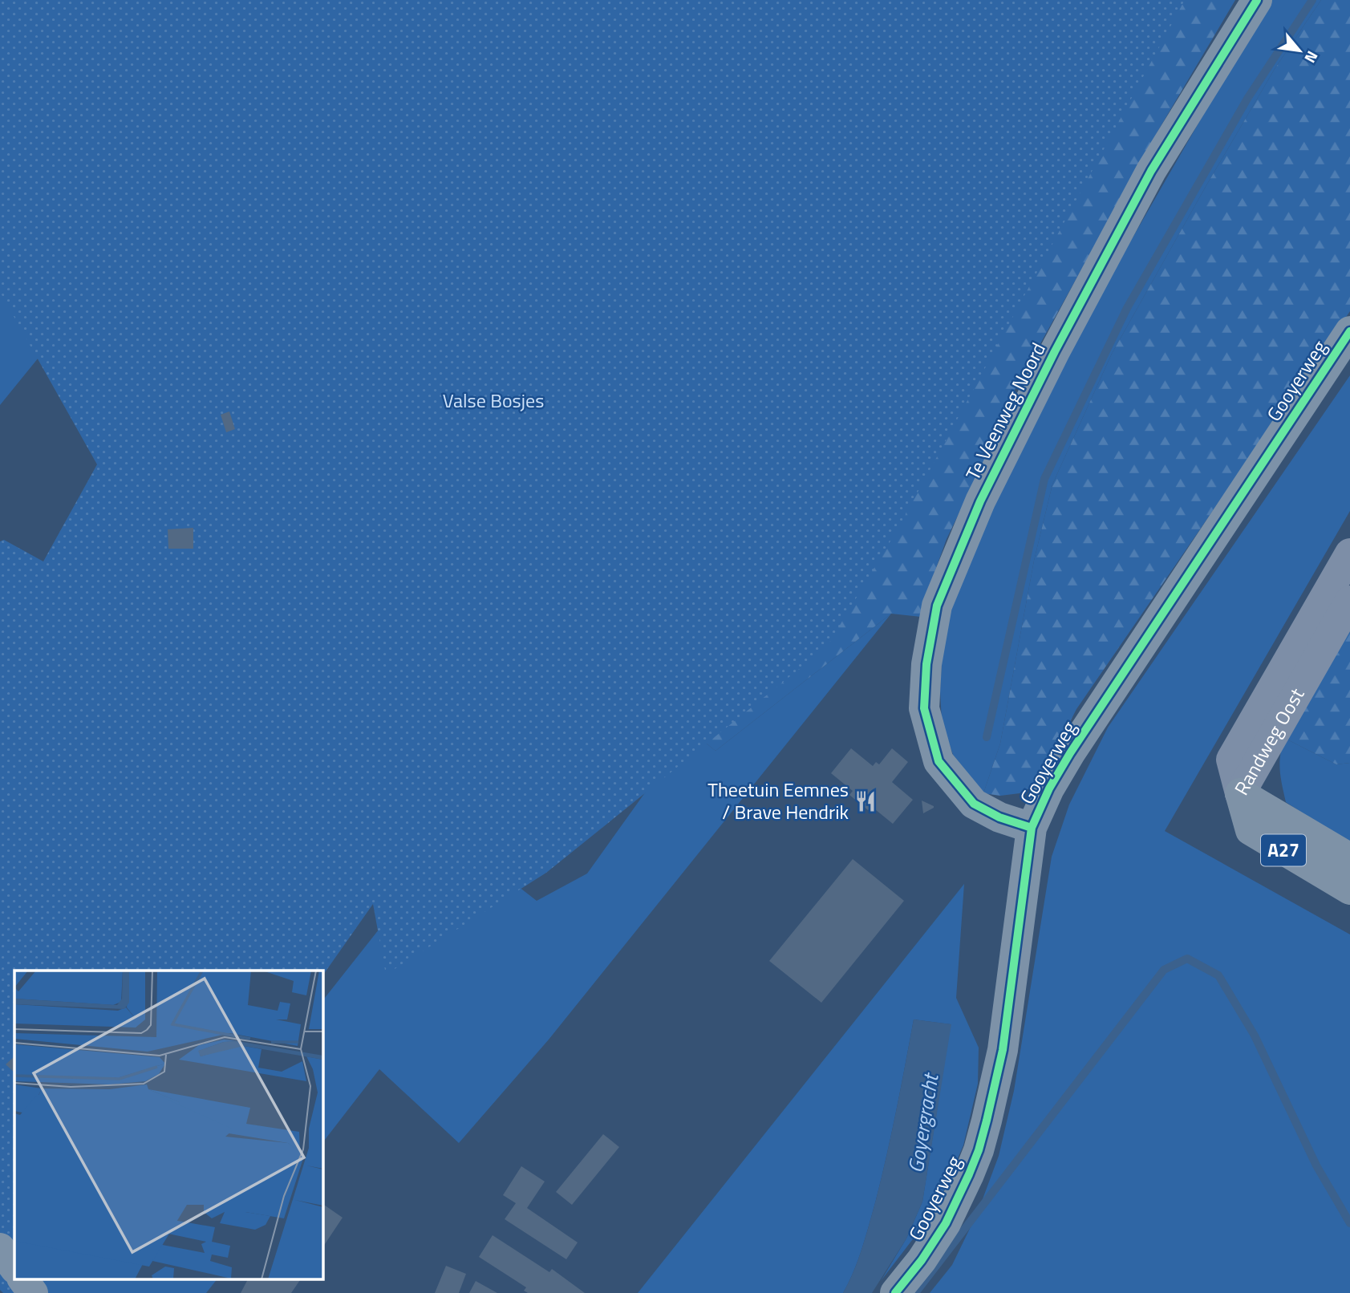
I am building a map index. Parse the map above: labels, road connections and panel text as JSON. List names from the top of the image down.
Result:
{
  "streets": {
    "highway": ["A27"],
    "main road": ["Randweg Oost"],
    "street": ["Gooyerweg", "Te Veenweg Noord"]
  },
  "crossings": [
    ["Gooyerweg", "Te Veenweg Noord"],
    ["Randweg Oost", "A27"]
  ],
  "water": ["Goyergracht"],
  "parks": ["Valse Bosjes"],
  "places": {
    "restaurant": ["Theetuin Eemnes / Brave Hendrik"]
  },
  "north": "bottom right"
}
